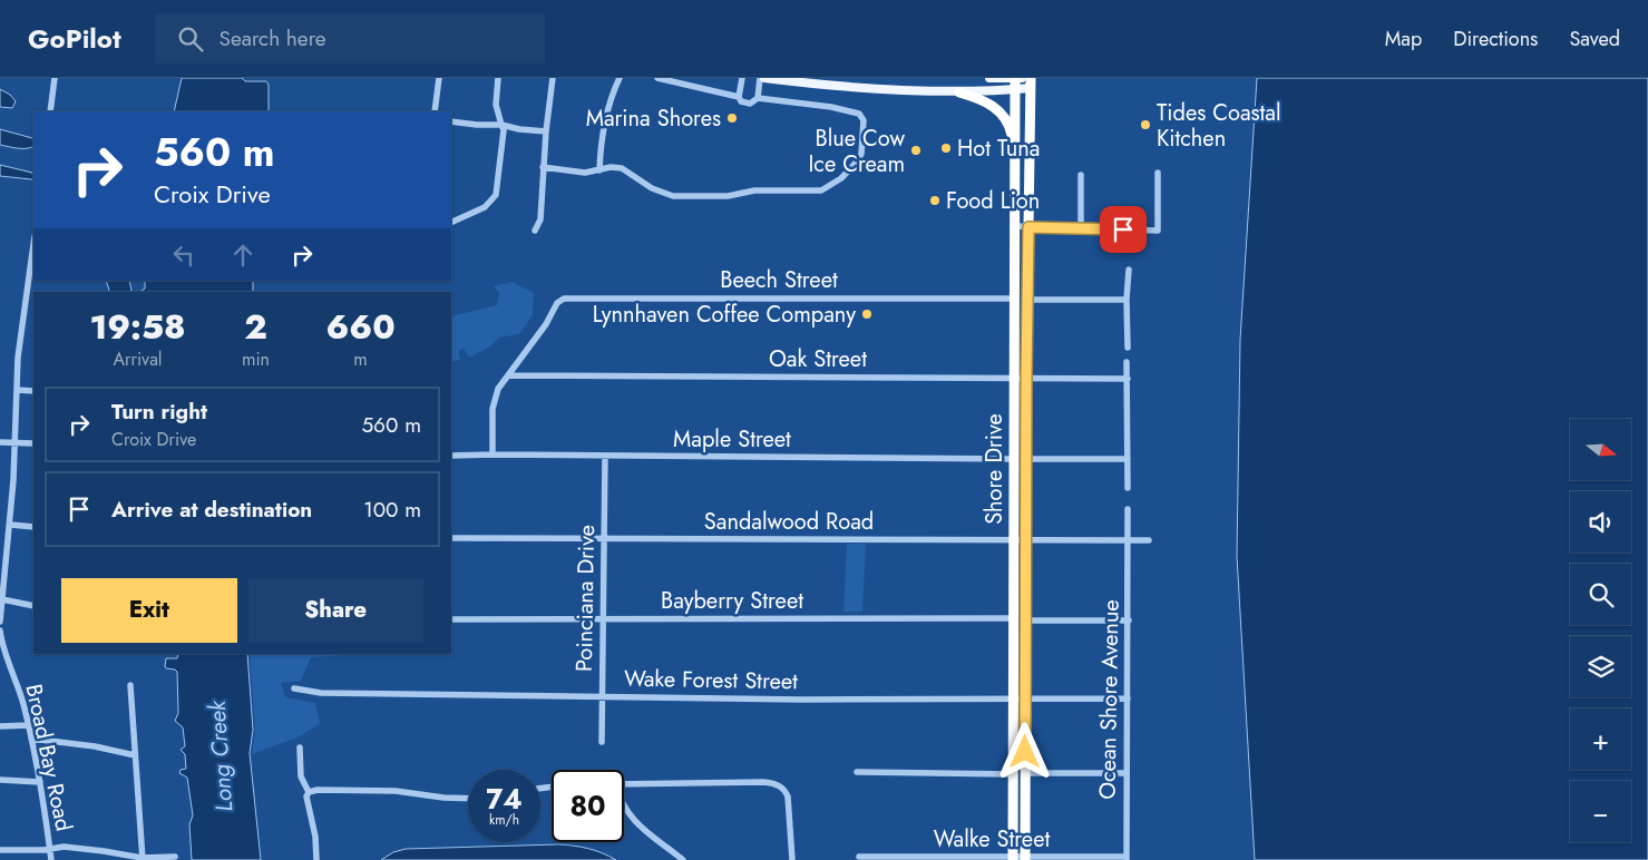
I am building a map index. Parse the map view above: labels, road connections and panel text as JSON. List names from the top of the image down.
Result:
{
  "streets": {
    "highway": ["Shore Drive"],
    "street": [
      "Beech Street",
      "Oak Street",
      "Maple Street",
      "Sandalwood Road",
      "Poinciana Drive",
      "Bayberry Street",
      "Wake Forest Street",
      "Ocean Shore Avenue",
      "Broad Bay Road",
      "Walke Street"
    ]
  },
  "crossings": [
    ["Beech Street", "Oak Street"],
    ["Beech Street", "Shore Drive"],
    ["Oak Street", "Shore Drive"],
    ["Maple Street", "Shore Drive"],
    ["Maple Street", "Poinciana Drive"],
    ["Shore Drive", "Sandalwood Road"],
    ["Shore Drive", "Bayberry Street"],
    ["Shore Drive", "Wake Forest Street"],
    ["Shore Drive", "Walke Street"],
    ["Sandalwood Road", "Poinciana Drive"],
    ["Sandalwood Road", "Ocean Shore Avenue"],
    ["Poinciana Drive", "Bayberry Street"],
    ["Poinciana Drive", "Wake Forest Street"],
    ["Wake Forest Street", "Ocean Shore Avenue"],
    ["Ocean Shore Avenue", "Walke Street"]
  ],
  "water": ["Long Creek"],
  "places": [
    "Marina Shores",
    "Tides Coastal Kitchen",
    "Hot Tuna",
    "Blue Cow Ice Cream",
    "Food Lion",
    "Lynnhaven Coffee Company"
  ],
  "north": "right",
  "page": {
    "header": "GoPilot",
    "search": "Search here",
    "nav": ["Map", "Directions", "Saved"],
    "turn": ["560 m", "Croix Drive"],
    "eta": [
      "19:58",
      "Arrival",
      "2",
      "min",
      "660",
      "m"
    ],
    "list": [
      {
        "name": "Turn right",
        "note": "Croix Drive",
        "value": "560 m"
      },
      {
        "name": "Arrive at destination",
        "value": "100 m"
      }
    ],
    "map_buttons": ["+", "−"],
    "buttons": ["Exit", "Share"],
    "speed": "74 km/h",
    "limit": "80"
  }
}
